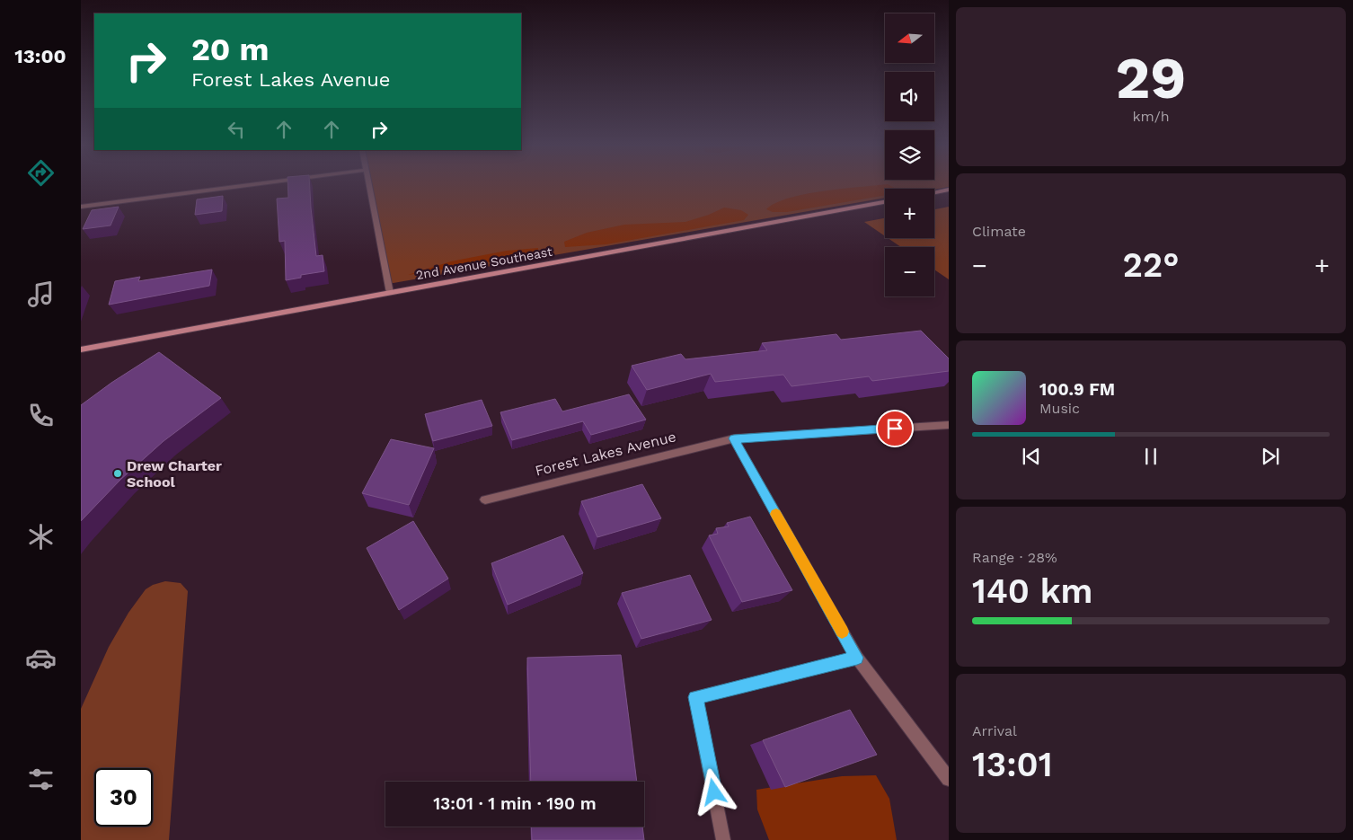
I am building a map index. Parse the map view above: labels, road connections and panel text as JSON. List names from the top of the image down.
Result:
{
  "streets": {
    "street": ["2nd Avenue Southeast", "Forest Lakes Avenue"]
  },
  "places": ["Drew Charter School"],
  "north": "left",
  "page": {
    "tabs": "13:00",
    "tile": [
      ["29", "km/h"],
      "Climate",
      ["Range · 28%", "140 km"],
      ["Arrival", "13:01"]
    ],
    "map_buttons": ["+", "−"],
    "turn": ["20 m", "Forest Lakes Avenue"],
    "heat": ["−", "22°", "+"],
    "song": ["100.9 FM", "Music"],
    "limit": "30",
    "trip": "13:01 · 1 min · 190 m"
  }
}
